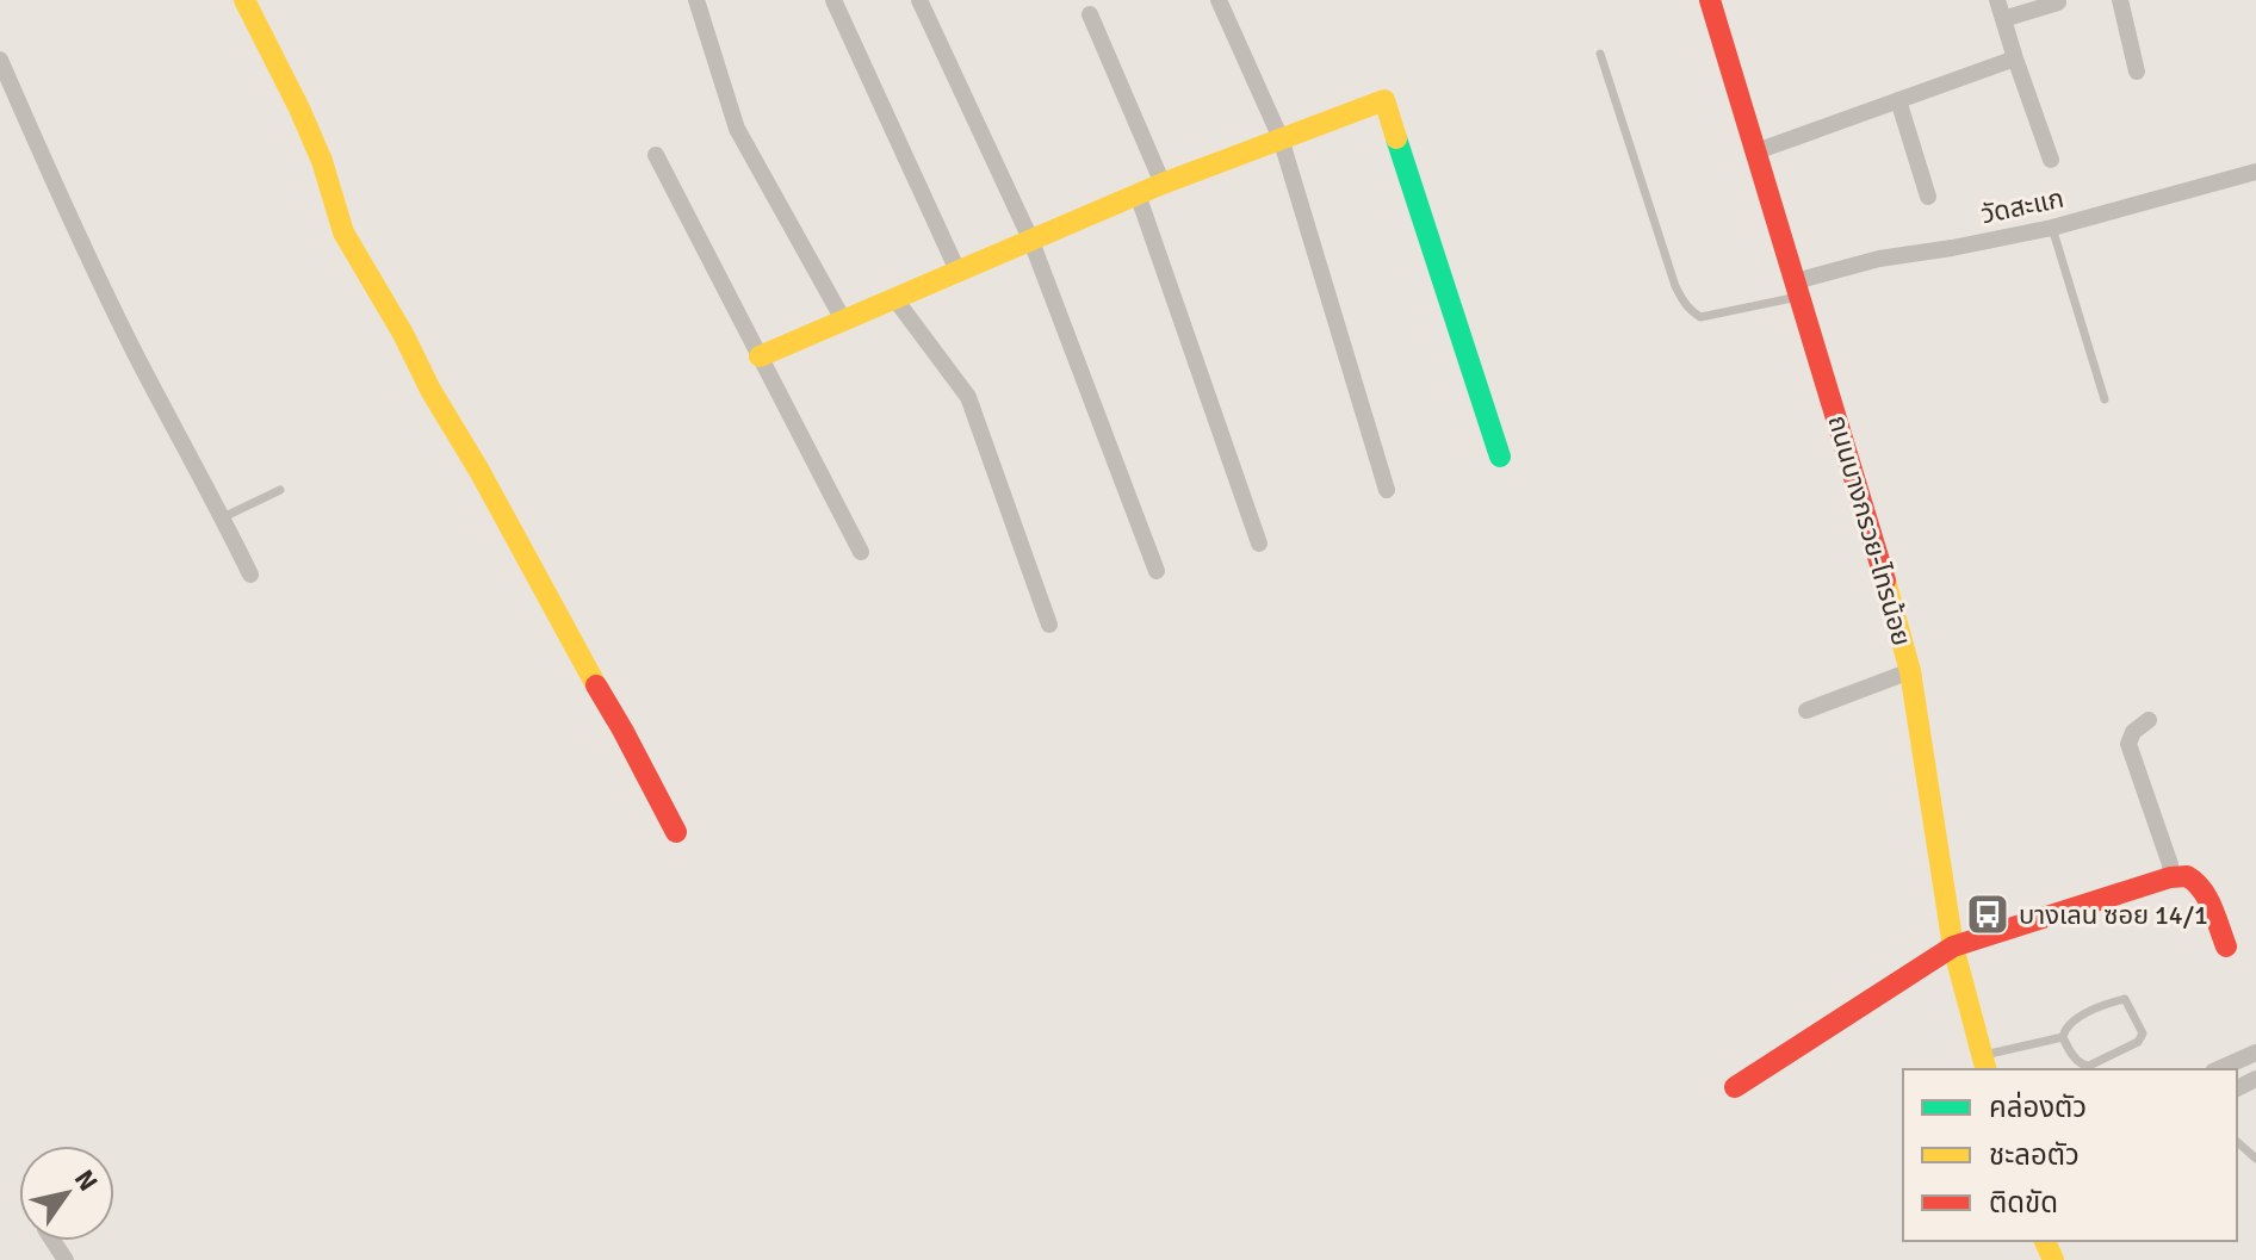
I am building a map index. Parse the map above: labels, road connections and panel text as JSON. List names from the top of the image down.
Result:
{
  "streets": {
    "street": ["วัดสะแก", "ถนนบางกรวย-ไทรน้อย"]
  },
  "crossings": [
    ["วัดสะแก", "ถนนบางกรวย-ไทรน้อย"]
  ],
  "places": {
    "bus stop": ["บางเลน ซอย 14/1"]
  },
  "legend": ["คล่องตัว", "ชะลอตัว", "ติดขัด"],
  "north": "top right"
}
